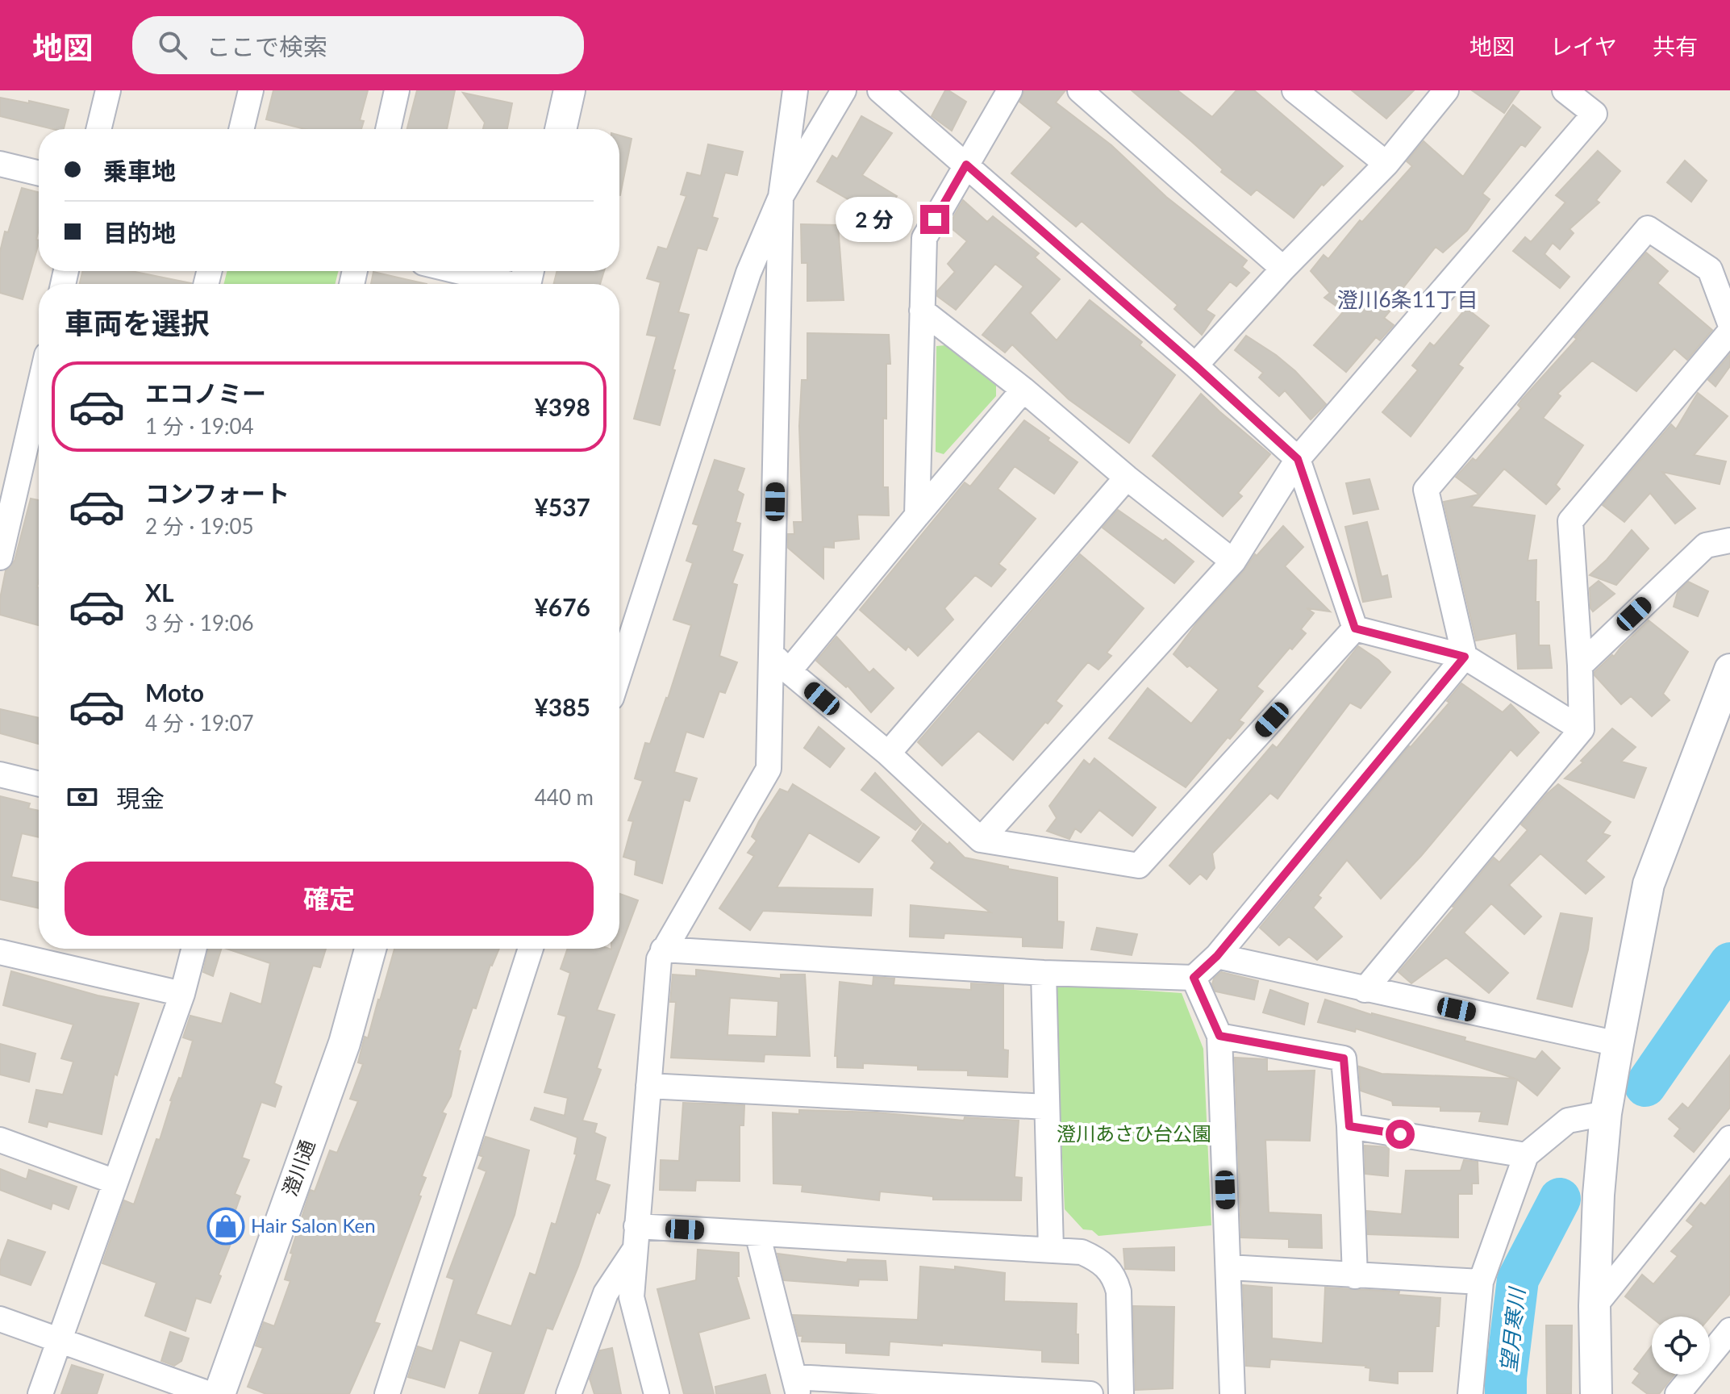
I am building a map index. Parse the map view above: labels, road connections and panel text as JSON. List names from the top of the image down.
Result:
{
  "streets": {
    "street": ["澄川通"]
  },
  "districts": ["澄川6条11丁目"],
  "water": ["望月寒川"],
  "parks": ["澄川あさひ台公園"],
  "places": {
    "shop": ["Hair Salon Ken"]
  },
  "page": {
    "header": "地図",
    "search": "ここで検索",
    "nav": ["地図", "レイヤ", "共有"],
    "banner": ["乗車地", "目的地"],
    "bubble": "2 分",
    "heading": "車両を選択",
    "list": [
      {
        "name": "エコノミー",
        "note": "1 分 · 19:04",
        "value": "¥398"
      },
      {
        "name": "コンフォート",
        "note": "2 分 · 19:05",
        "value": "¥537"
      },
      {
        "name": "XL",
        "note": "3 分 · 19:06",
        "value": "¥676"
      },
      {
        "name": "Moto",
        "note": "4 分 · 19:07",
        "value": "¥385"
      }
    ],
    "pay": ["現金", "440 m"],
    "buttons": "確定"
  }
}
